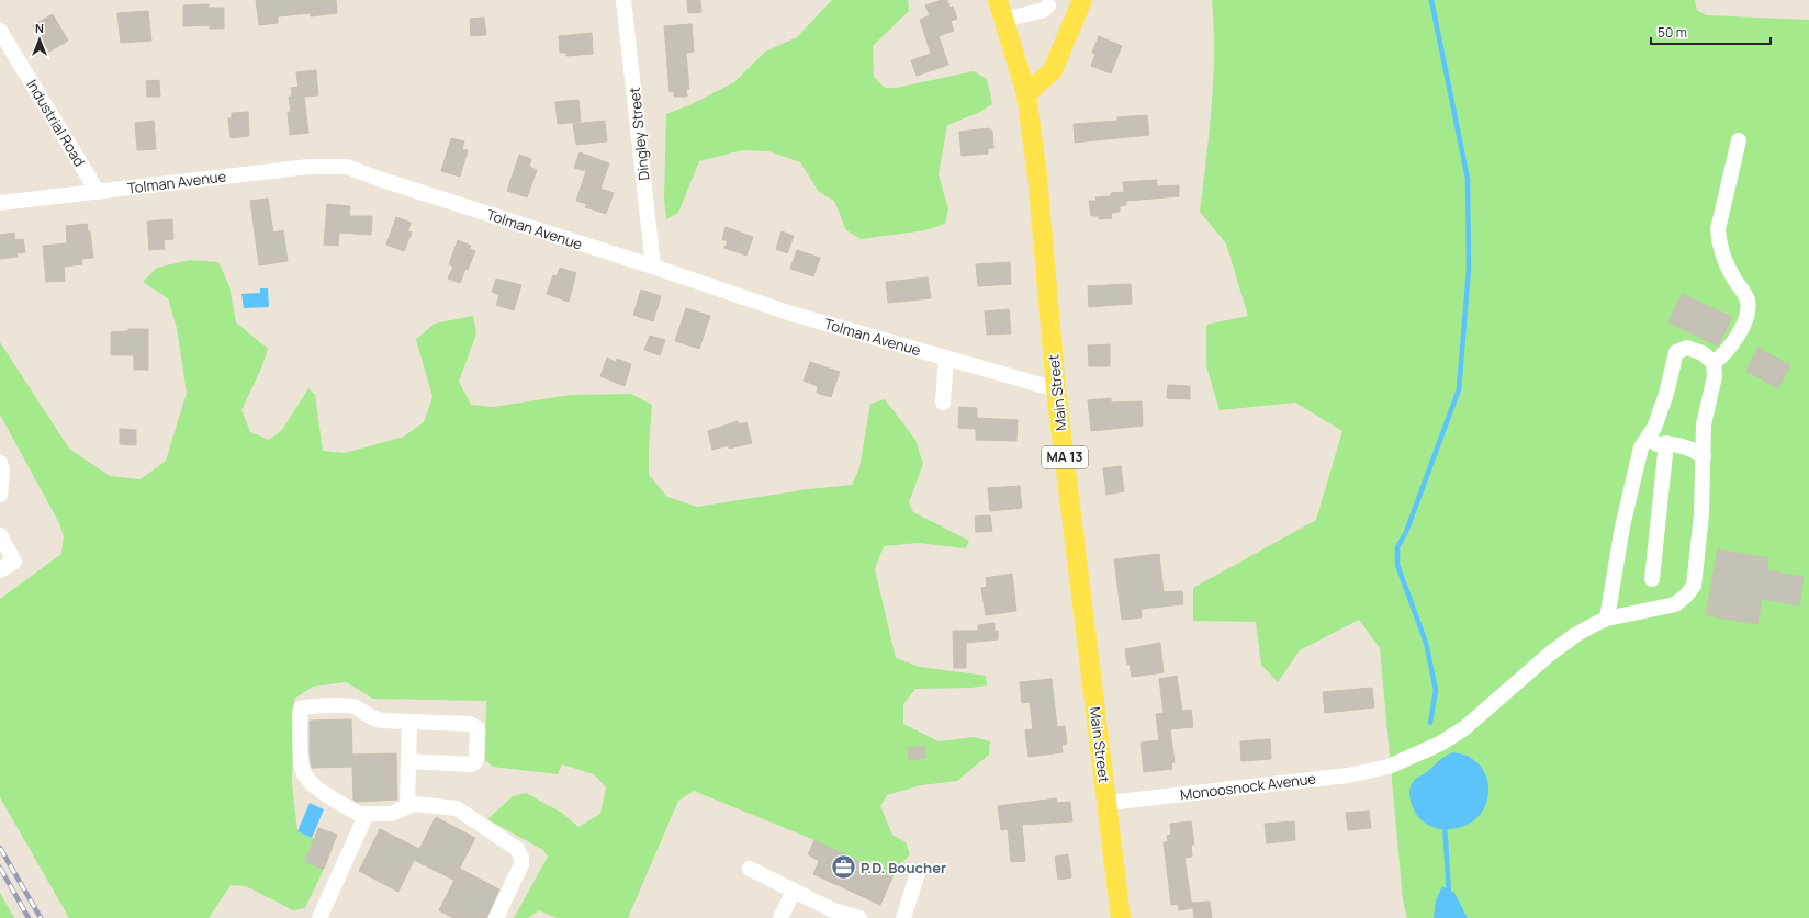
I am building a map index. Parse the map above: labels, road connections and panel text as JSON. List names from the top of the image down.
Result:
{
  "streets": {
    "main road": ["Main Street", "MA 13"],
    "street": [
      "Industrial Road",
      "Dingley Street",
      "Tolman Avenue",
      "Monoosnock Avenue"
    ]
  },
  "crossings": [
    ["Industrial Road", "Tolman Avenue"],
    ["Dingley Street", "Tolman Avenue"],
    ["Tolman Avenue", "Main Street"],
    ["Main Street", "Monoosnock Avenue"]
  ],
  "places": {
    "office": ["P.D. Boucher"]
  },
  "scale_bar": "50 m",
  "north": "top"
}
